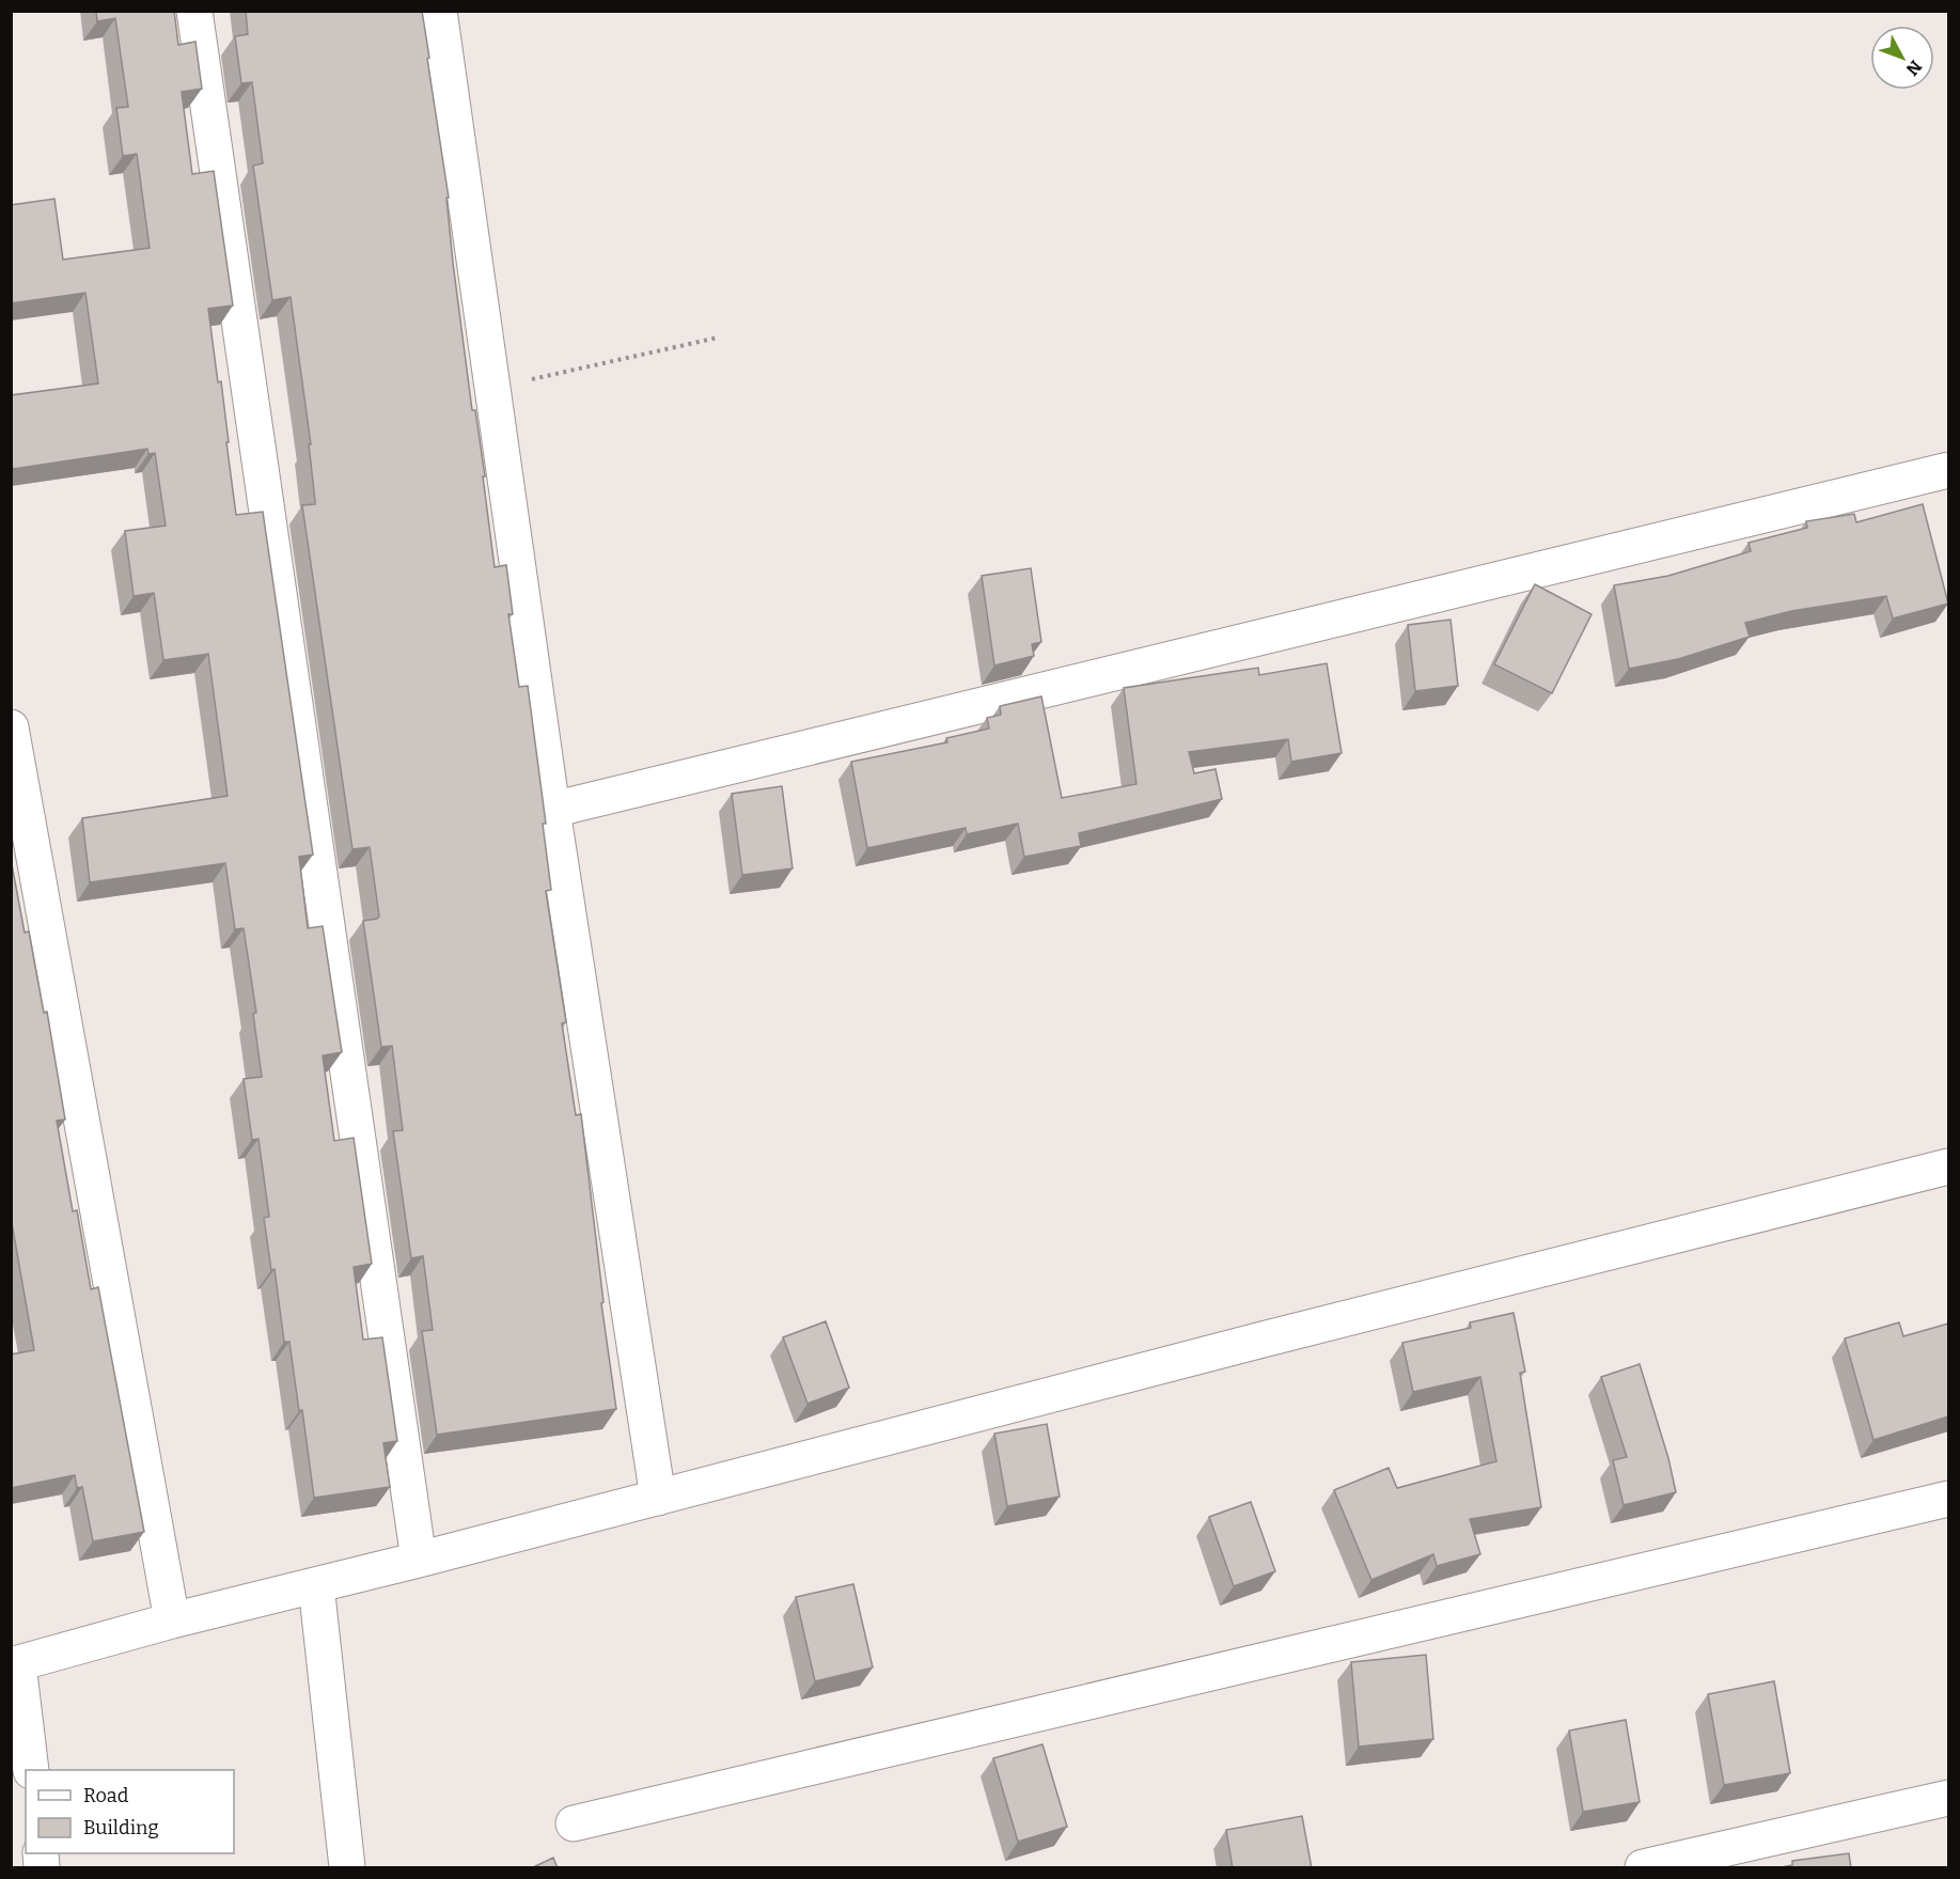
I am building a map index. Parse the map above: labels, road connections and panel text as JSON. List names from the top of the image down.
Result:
{
  "legend": ["Road", "Building"],
  "north": "bottom right"
}
